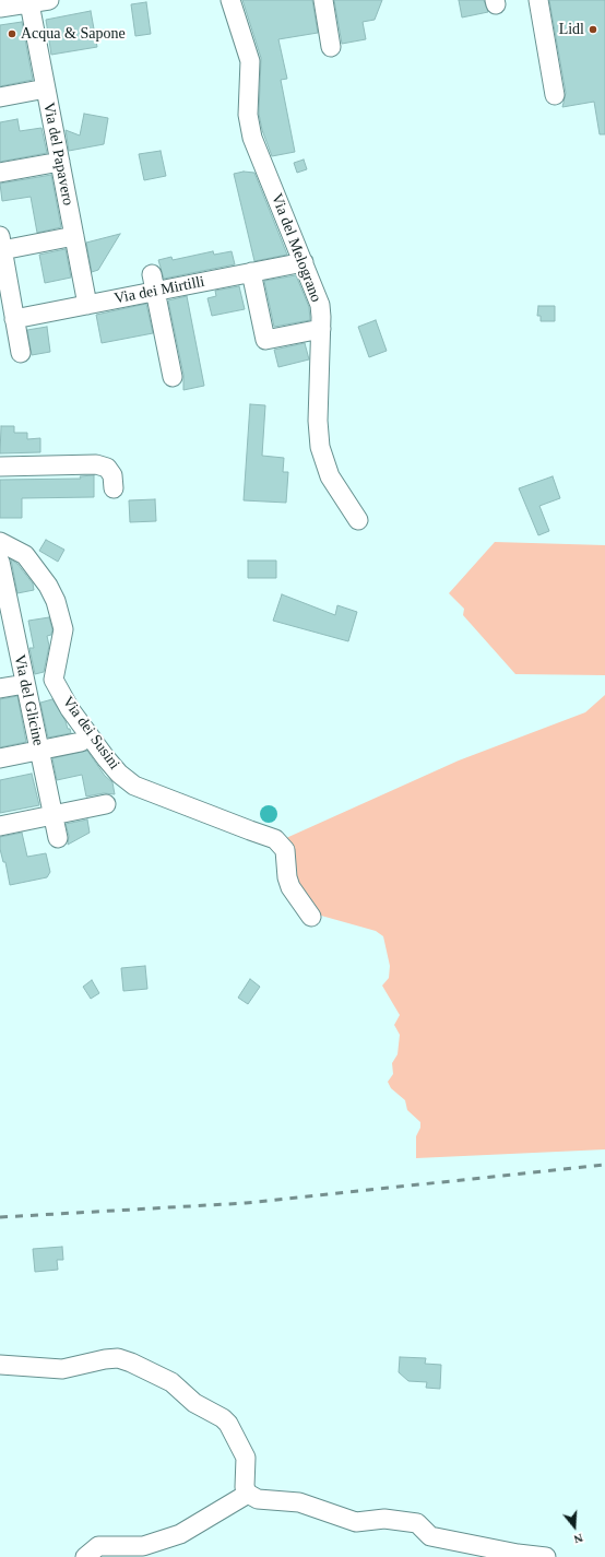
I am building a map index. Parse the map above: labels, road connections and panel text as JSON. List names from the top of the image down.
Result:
{
  "streets": {
    "street": [
      "Via del Papavero",
      "Via del Melograno",
      "Via dei Mirtilli",
      "Via del Glicine",
      "Via dei Susini"
    ]
  },
  "crossings": [
    ["Via del Papavero", "Via dei Mirtilli"],
    ["Via del Melograno", "Via dei Mirtilli"]
  ],
  "places": ["Lidl", "Acqua & Sapone"],
  "north": "bottom"
}
